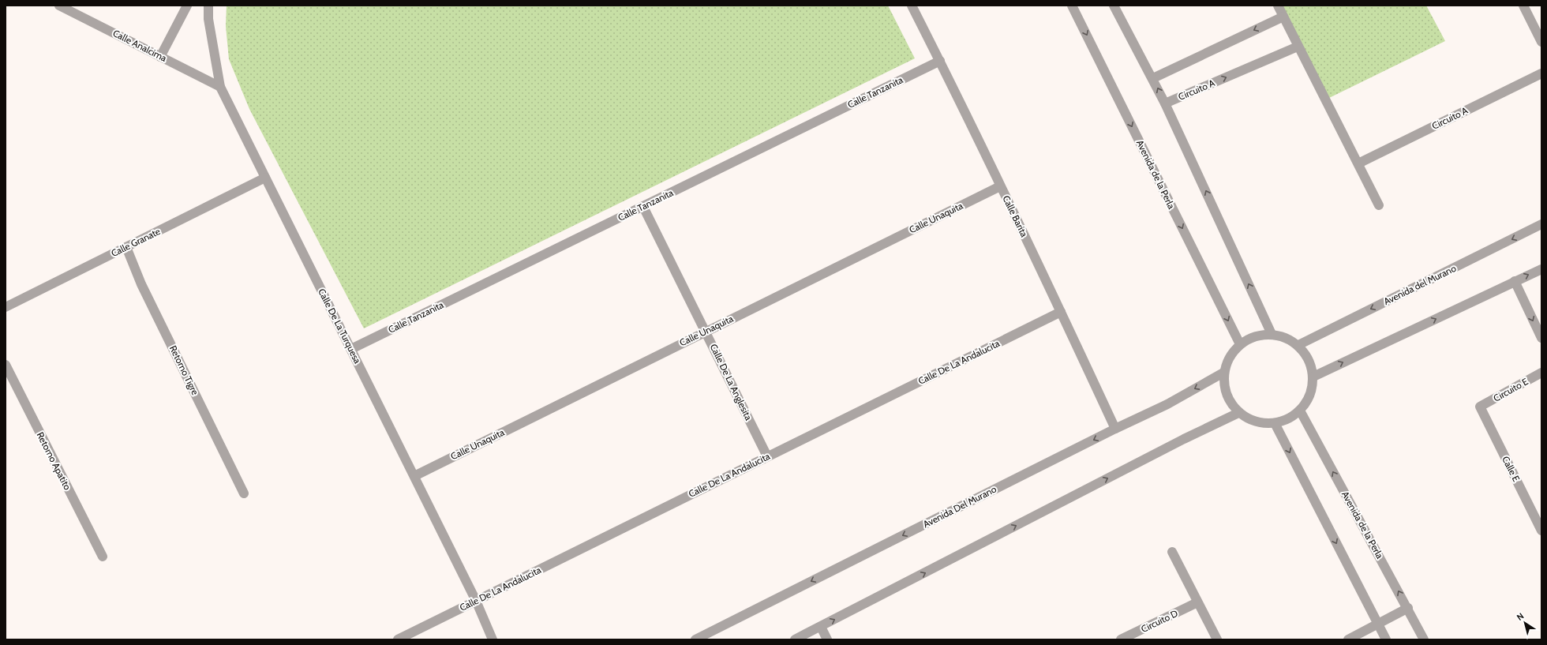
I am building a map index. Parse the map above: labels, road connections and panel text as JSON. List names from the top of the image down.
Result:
{
  "streets": {
    "street": [
      "Calle Analcima",
      "Circuito A",
      "Calle Tanzanita",
      "Avenida de la Perla",
      "Calle Barita",
      "Calle Unaquita",
      "Calle Granate",
      "Avenida del Murano",
      "Calle De La Turquesa",
      "Calle De La Andalucita",
      "Retorno Tigre",
      "Calle De La Anglesita",
      "Circuito E",
      "Retorno Apatito",
      "Calle E",
      "Avenida Del Murano",
      "Circuito D"
    ]
  },
  "crossings": [
    ["Calle Analcima", "Calle De La Turquesa"],
    ["Calle Tanzanita", "Calle Barita"],
    ["Calle Tanzanita", "Calle De La Turquesa"],
    ["Calle Tanzanita", "Calle De La Anglesita"],
    ["Avenida de la Perla", "Avenida del Murano"],
    ["Avenida de la Perla", "Avenida Del Murano"],
    ["Calle Barita", "Calle Unaquita"],
    ["Calle Barita", "Calle De La Andalucita"],
    ["Calle Barita", "Avenida Del Murano"],
    ["Calle Unaquita", "Calle De La Turquesa"],
    ["Calle Unaquita", "Calle De La Anglesita"],
    ["Calle Granate", "Calle De La Turquesa"],
    ["Calle Granate", "Retorno Tigre"],
    ["Avenida del Murano", "Avenida Del Murano"],
    ["Calle De La Turquesa", "Calle De La Andalucita"],
    ["Calle De La Andalucita", "Calle De La Anglesita"],
    ["Circuito E", "Calle E"]
  ],
  "north": "top left"
}
